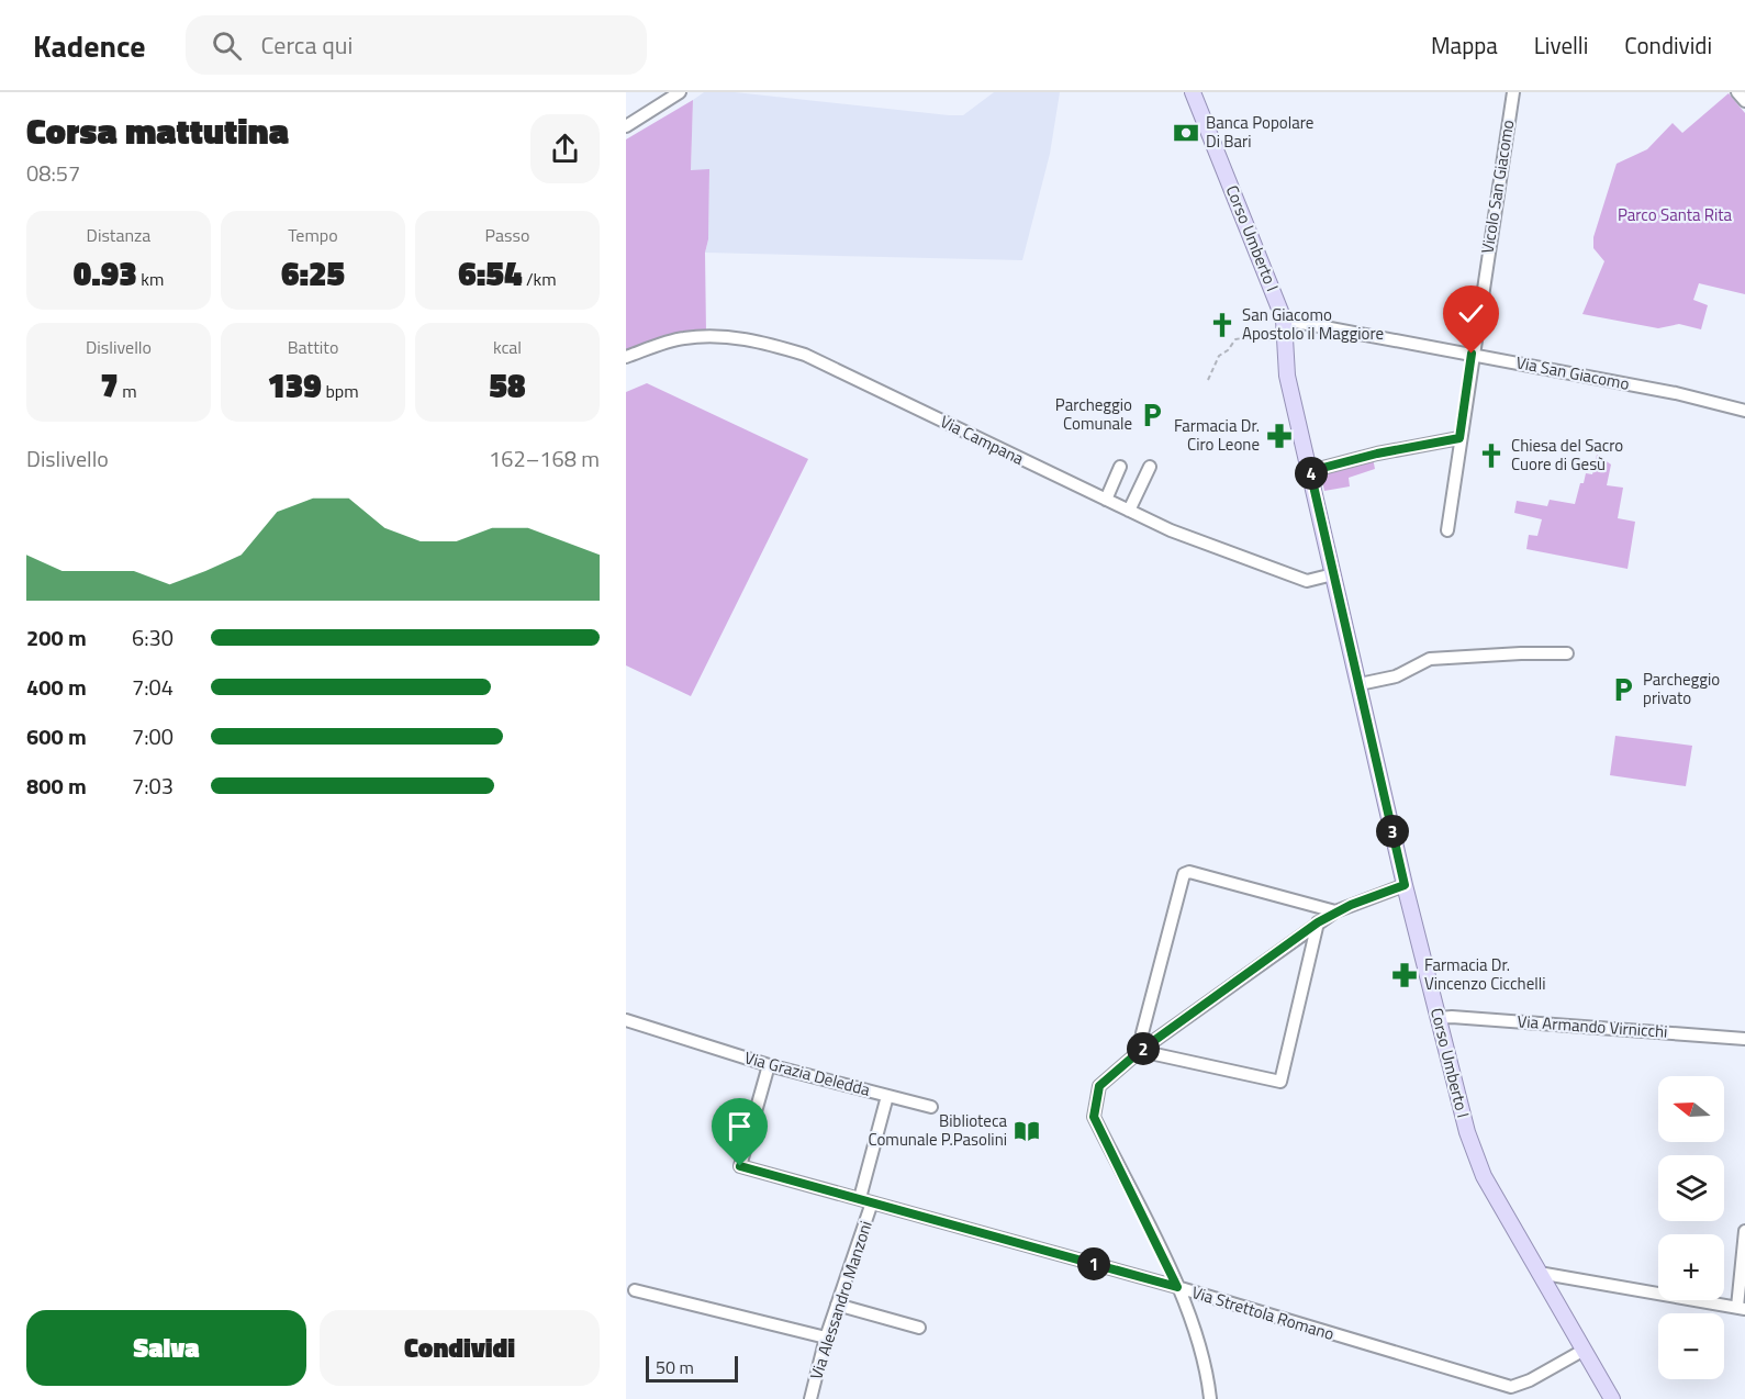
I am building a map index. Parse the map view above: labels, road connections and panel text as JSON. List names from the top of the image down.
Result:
{
  "streets": {
    "main road": ["Corso Umberto I"],
    "street": [
      "Vicolo San Giacomo",
      "Via San Giacomo",
      "Via Campana",
      "Via Armando Virnicchi",
      "Via Grazia Deledda",
      "Via Alessandro Manzoni",
      "Via Strettola Romano"
    ]
  },
  "crossings": [
    ["Vicolo San Giacomo", "Via San Giacomo"],
    ["Corso Umberto I", "Via San Giacomo"],
    ["Corso Umberto I", "Via Campana"],
    ["Corso Umberto I", "Via Armando Virnicchi"],
    ["Corso Umberto I", "Via Strettola Romano"],
    ["Via Grazia Deledda", "Via Alessandro Manzoni"],
    ["Via Grazia Deledda", "Via Strettola Romano"],
    ["Via Alessandro Manzoni", "Via Strettola Romano"]
  ],
  "parks": ["Parco Santa Rita"],
  "places": {
    "bank": ["Banca Popolare Di Bari"],
    "church": ["San Giacomo Apostolo il Maggiore", "Chiesa del Sacro Cuore di Gesù"],
    "parking": ["Parcheggio Comunale", "Parcheggio privato"],
    "pharmacy": ["Farmacia Dr. Ciro Leone", "Farmacia Dr. Vincenzo Cicchelli"],
    "library": ["Biblioteca Comunale P.Pasolini"]
  },
  "scale_bar": "50 m",
  "north": "left",
  "page": {
    "header": "Kadence",
    "search": "Cerca qui",
    "nav": ["Mappa", "Livelli", "Condividi"],
    "heading": ["Corsa mattutina", "08:57"],
    "stats": [
      ["Distanza", "0.93 km"],
      ["Tempo", "6:25"],
      ["Passo", "6:54 /km"],
      ["Dislivello", "7 m"],
      ["Battito", "139 bpm"],
      ["kcal", "58"]
    ],
    "chart": ["Dislivello", "162–168 m"],
    "pins": [
      "4",
      "3",
      "2",
      "1"
    ],
    "list": [
      {
        "name": "200 m",
        "note": "6:30"
      },
      {
        "name": "400 m",
        "note": "7:04"
      },
      {
        "name": "600 m",
        "note": "7:00"
      },
      {
        "name": "800 m",
        "note": "7:03"
      }
    ],
    "map_buttons": ["+", "−"],
    "buttons": ["Salva", "Condividi"],
    "scale": "50 m"
  }
}
